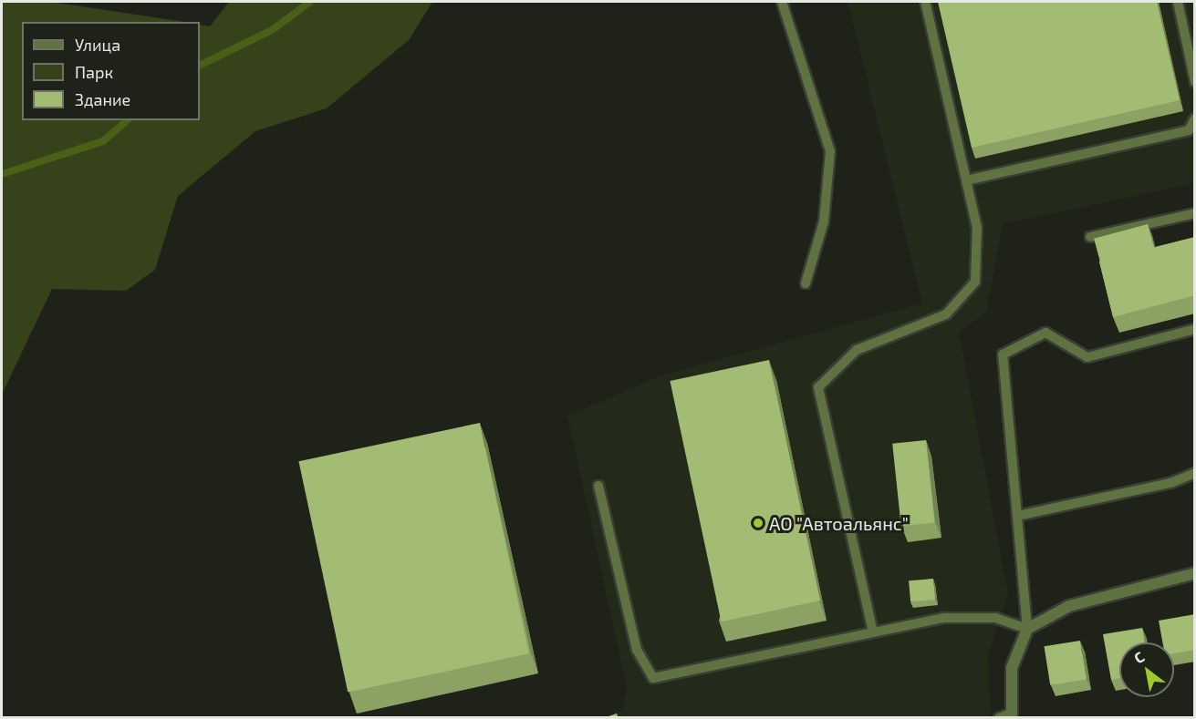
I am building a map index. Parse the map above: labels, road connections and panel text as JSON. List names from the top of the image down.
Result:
{
  "places": ["АО \"Автоальянс\""],
  "legend": ["Улица", "Парк", "Здание"],
  "north": "top left"
}
